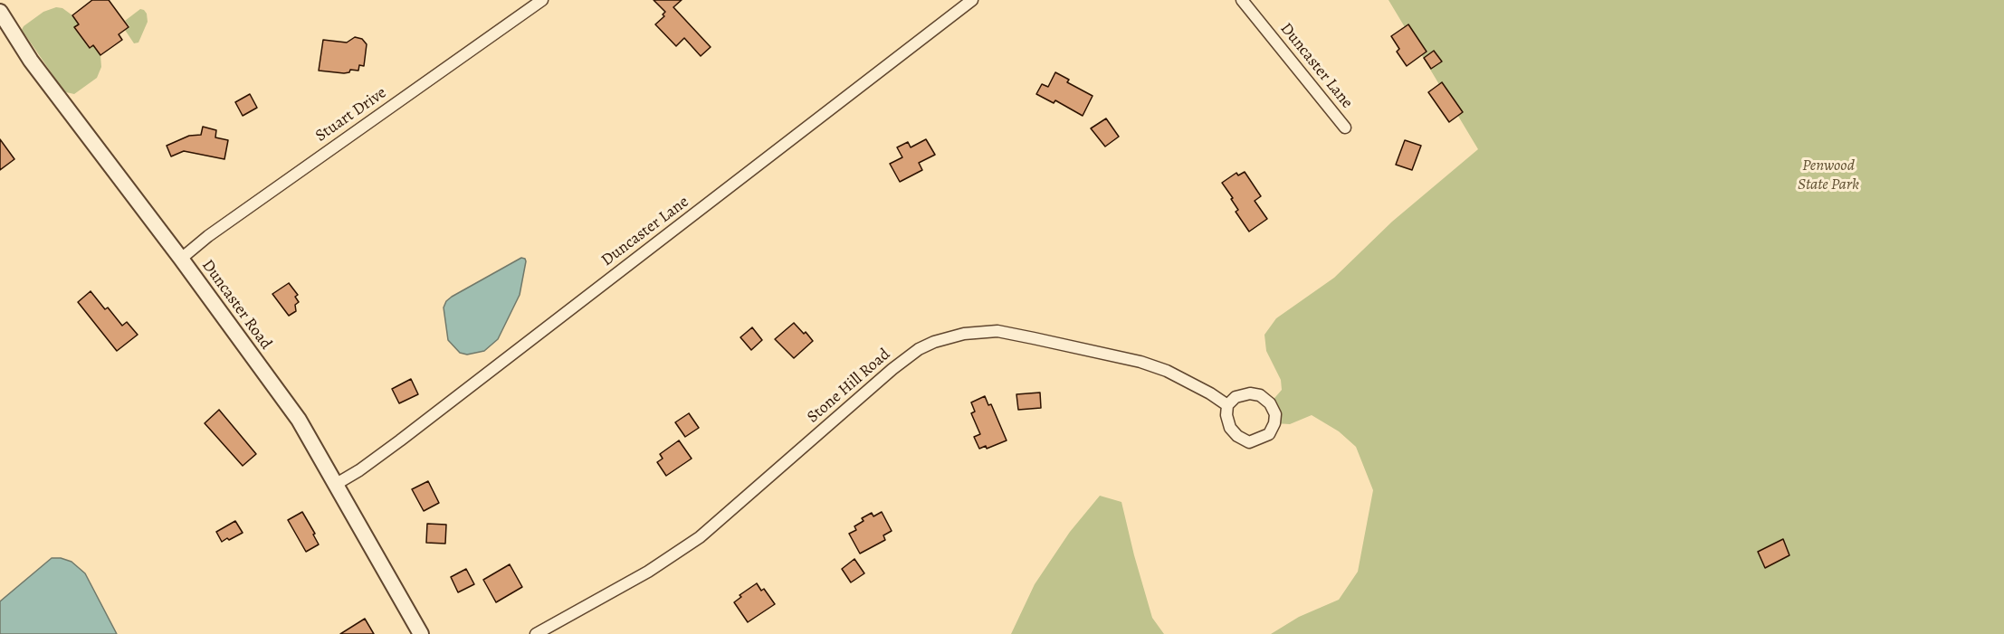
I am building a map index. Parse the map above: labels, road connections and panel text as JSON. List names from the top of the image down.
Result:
{
  "streets": {
    "street": [
      "Duncaster Lane",
      "Stuart Drive",
      "Duncaster Road",
      "Stone Hill Road"
    ]
  },
  "crossings": [
    ["Duncaster Lane", "Duncaster Road"],
    ["Stuart Drive", "Duncaster Road"]
  ],
  "parks": ["Penwood State Park"]
}
